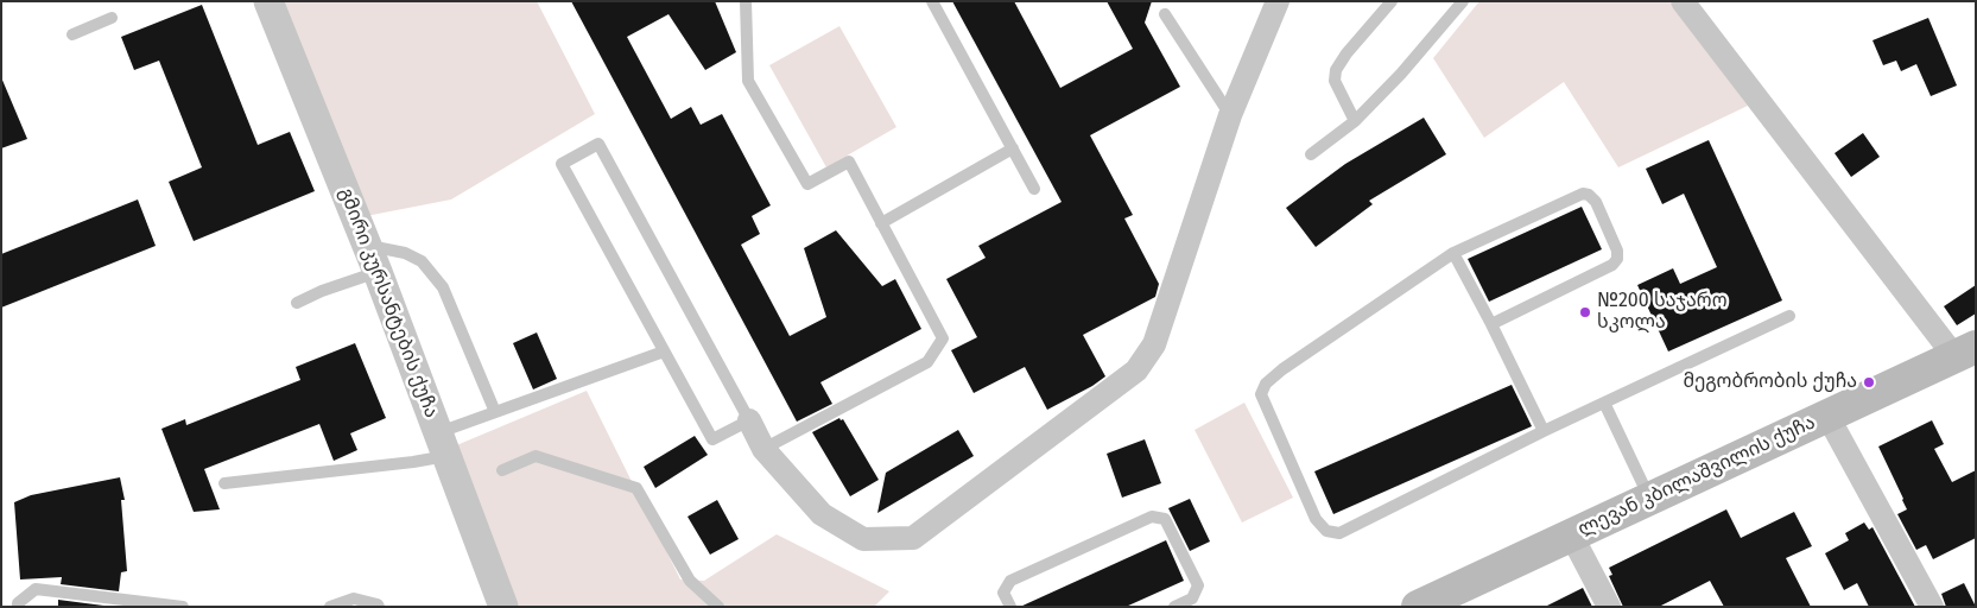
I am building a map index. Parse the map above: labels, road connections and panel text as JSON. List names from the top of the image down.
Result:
{
  "streets": {
    "main road": ["ლევან კბილაშვილის ქუჩა"],
    "street": ["გმირი კურსანტების ქუჩა"]
  },
  "places": ["№200 საჯარო სკოლა", "მეგობრობის ქუჩა"]
}
